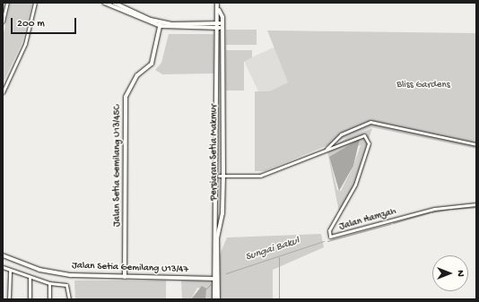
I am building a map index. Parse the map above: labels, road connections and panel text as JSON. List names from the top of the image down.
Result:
{
  "streets": {
    "street": [
      "Persiaran Setia Makmur",
      "Jalan Setia Gemilang U13/45C",
      "Jalan Hamzah",
      "Jalan Setia Gemilang U13/47"
    ]
  },
  "crossings": [
    ["Persiaran Setia Makmur", "Jalan Hamzah"],
    ["Persiaran Setia Makmur", "Jalan Setia Gemilang U13/47"],
    ["Jalan Setia Gemilang U13/45C", "Jalan Setia Gemilang U13/47"]
  ],
  "water": ["Sungai Bakul"],
  "parks": ["Bliss Gardens"],
  "scale_bar": "200 m",
  "north": "right"
}
